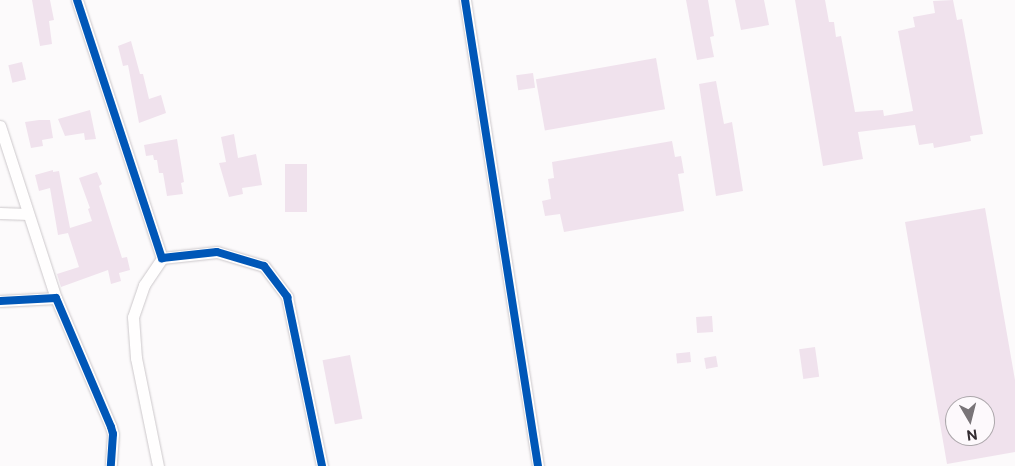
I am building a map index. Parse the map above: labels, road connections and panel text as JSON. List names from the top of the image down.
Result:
{
  "north": "bottom"
}
